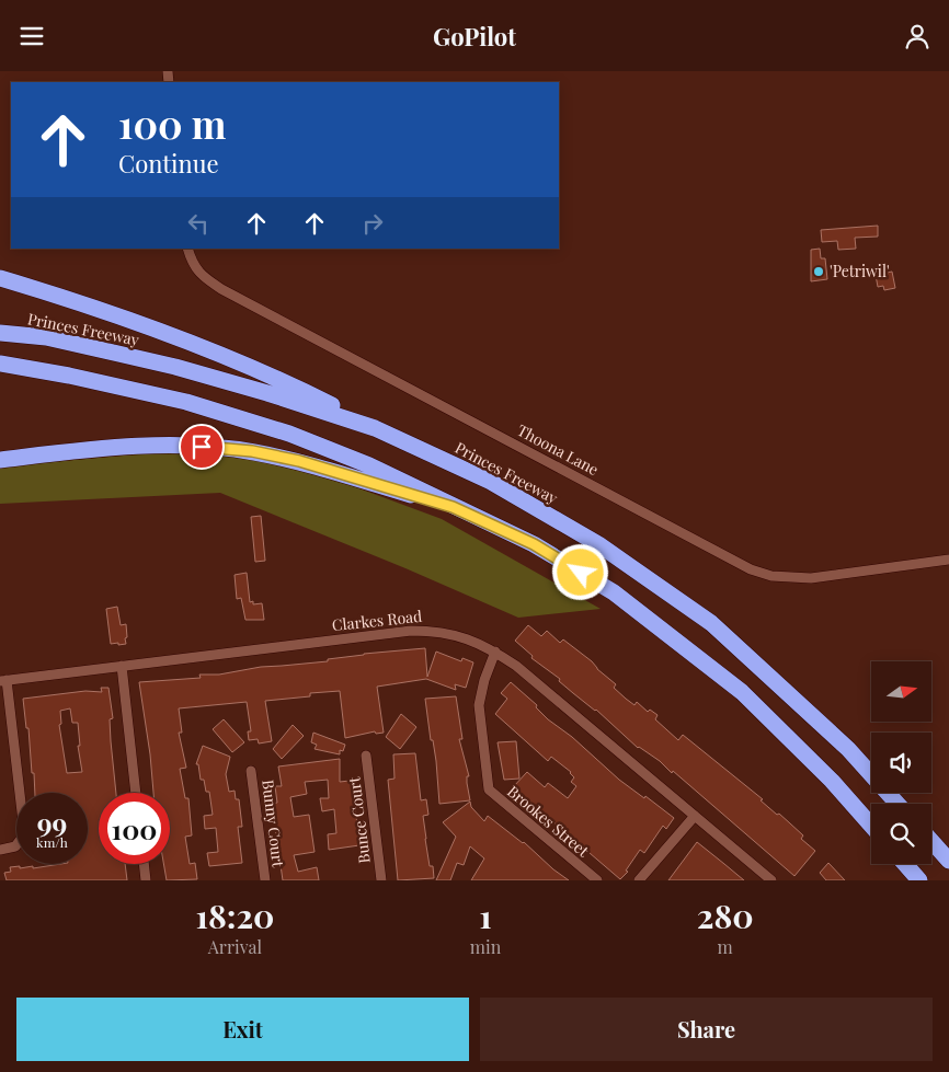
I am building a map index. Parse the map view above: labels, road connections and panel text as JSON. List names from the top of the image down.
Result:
{
  "streets": {
    "highway": ["Princes Freeway"],
    "street": [
      "Thoona Lane",
      "Clarkes Road",
      "Bunce Court",
      "Brookes Street",
      "Bunny Court"
    ]
  },
  "crossings": [
    ["Clarkes Road", "Brookes Street"]
  ],
  "places": ["'Petriwil'"],
  "north": "right",
  "page": {
    "header": "GoPilot",
    "turn": ["100 m", "Continue"],
    "speed": "99 km/h",
    "limit": "100",
    "eta": [
      "18:20",
      "Arrival",
      "1",
      "min",
      "280",
      "m"
    ],
    "buttons": ["Exit", "Share"]
  }
}
